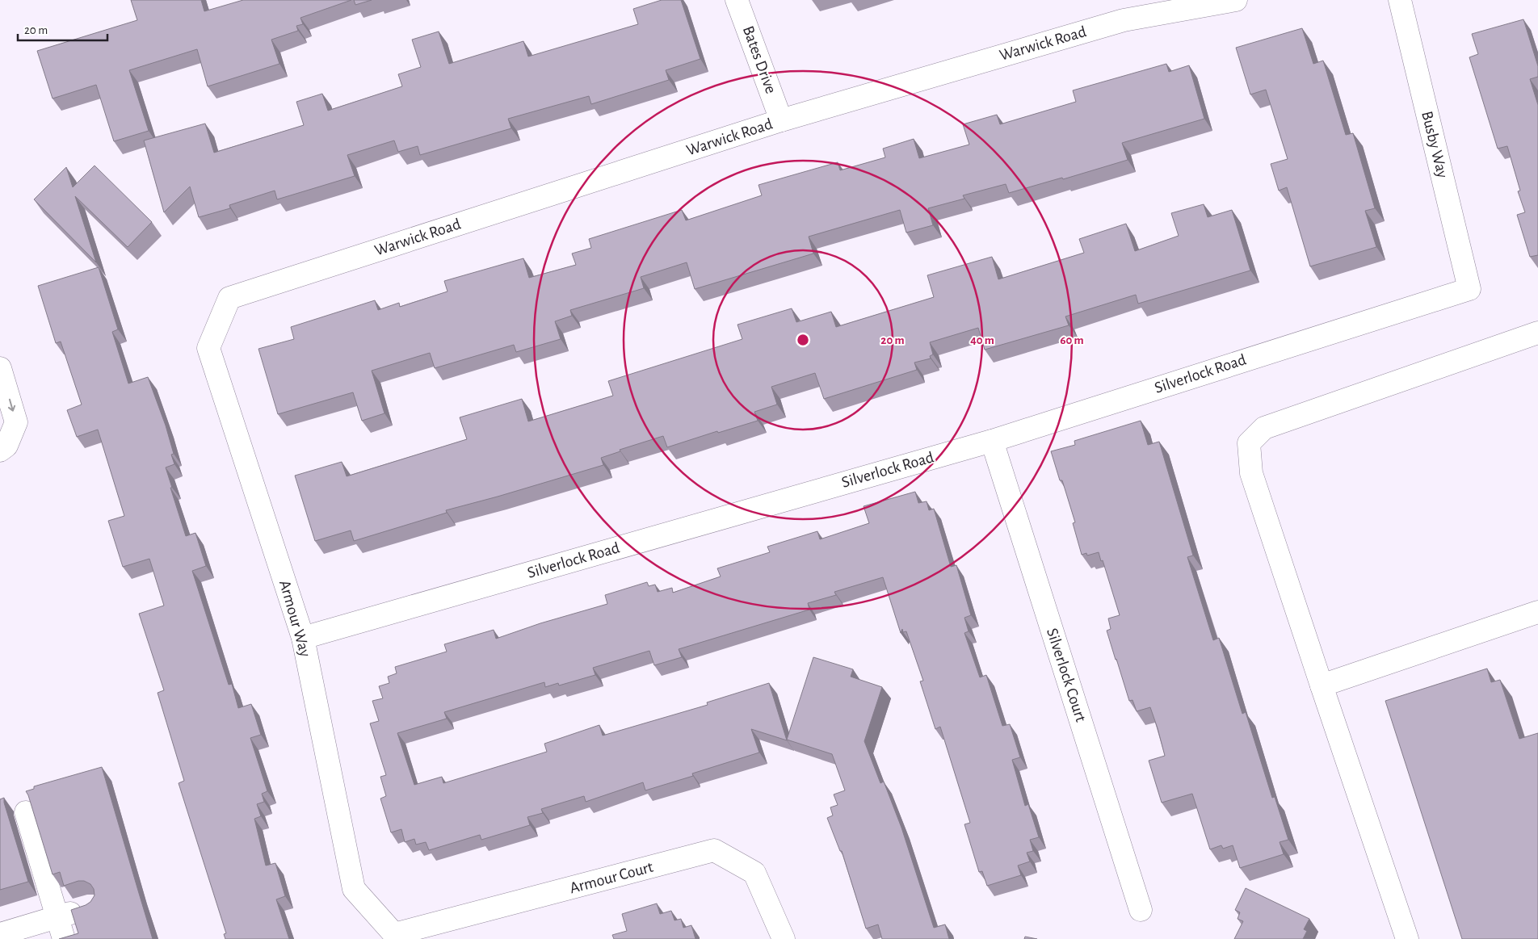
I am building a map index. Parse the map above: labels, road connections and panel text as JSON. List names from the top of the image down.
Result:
{
  "streets": {
    "street": [
      "Warwick Road",
      "Bates Drive",
      "Busby Way",
      "Silverlock Road",
      "Armour Way",
      "Silverlock Court",
      "Armour Court"
    ]
  },
  "crossings": [
    ["Warwick Road", "Bates Drive"],
    ["Warwick Road", "Armour Way"],
    ["Busby Way", "Silverlock Road"],
    ["Silverlock Road", "Armour Way"],
    ["Silverlock Road", "Silverlock Court"],
    ["Armour Way", "Armour Court"]
  ],
  "scale_bar": "20 m",
  "rings": ["20 m", "40 m", "60 m"]
}
